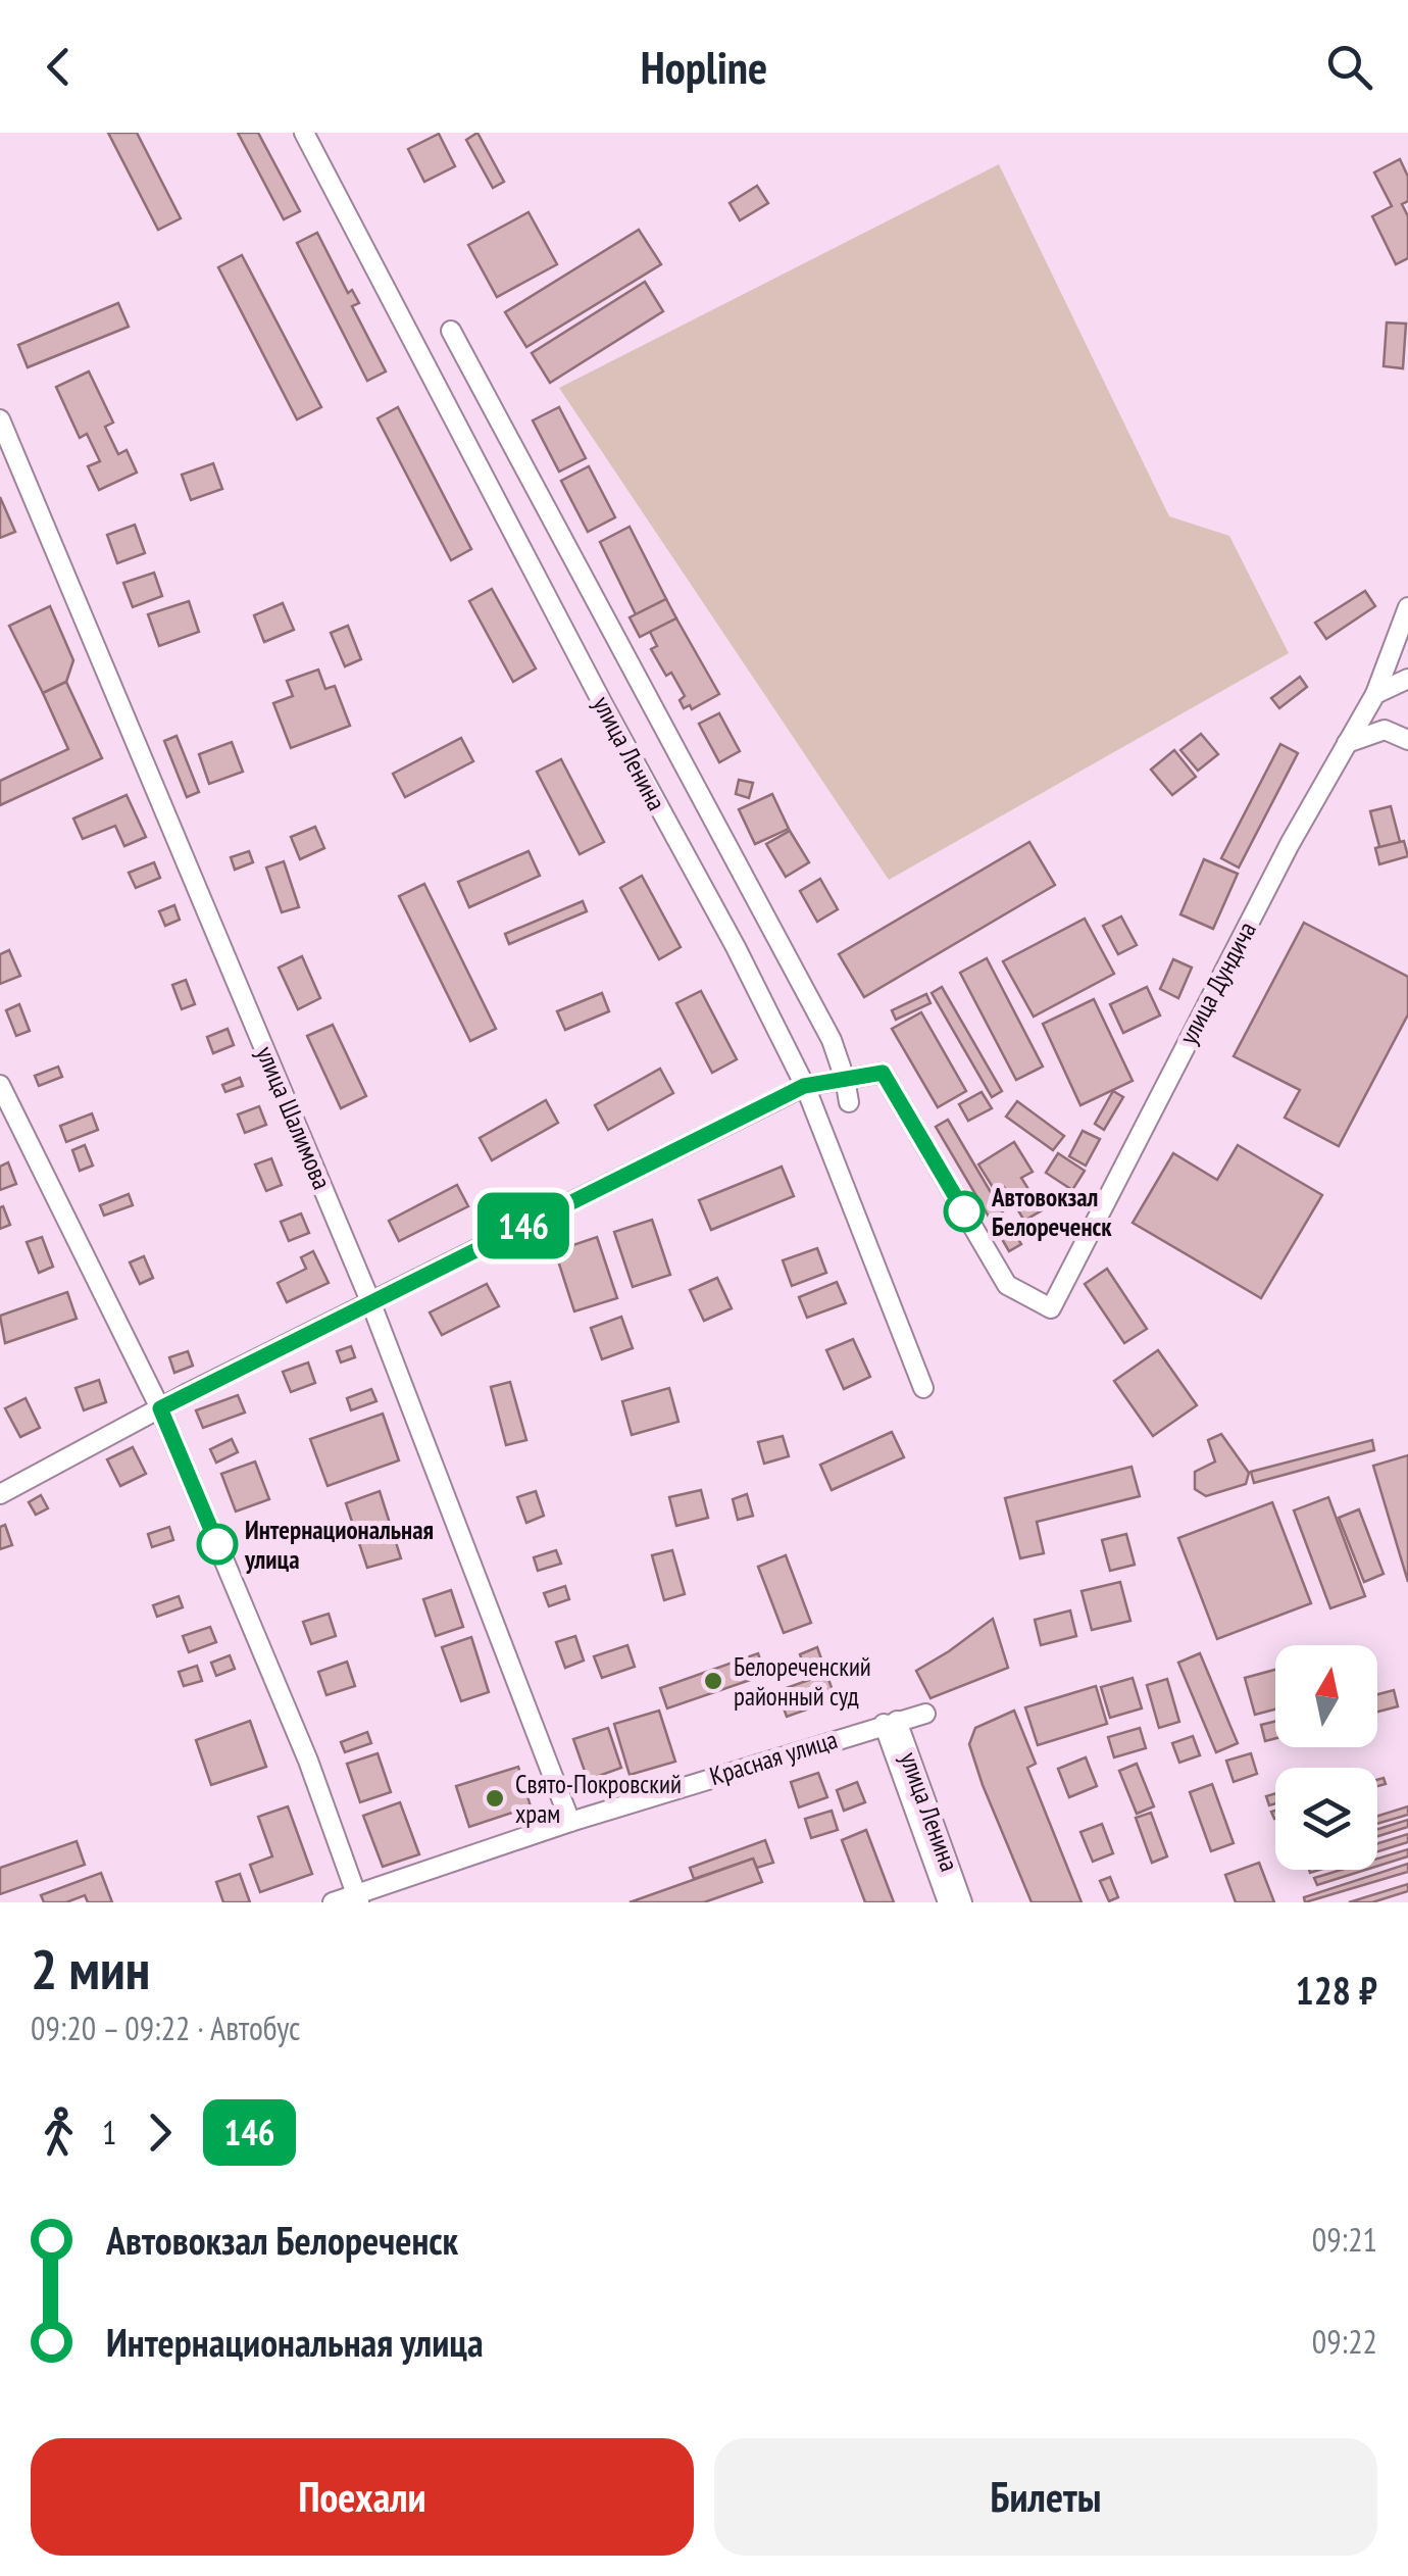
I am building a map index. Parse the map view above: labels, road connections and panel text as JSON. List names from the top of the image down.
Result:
{
  "streets": {
    "street": [
      "улица Ленина",
      "улица Дундича",
      "улица Шалимова",
      "Красная улица"
    ]
  },
  "crossings": [
    ["улица Ленина", "Красная улица"],
    ["улица Шалимова", "Красная улица"]
  ],
  "places": [
    "Автовокзал Белореченск",
    "Интернациональная улица",
    "Белореченский районный суд",
    "Свято-Покровский храм"
  ],
  "lines": ["bus line 146"],
  "north": "top",
  "page": {
    "header": "Hopline",
    "on_map": "146",
    "heading": ["2 мин", "09:20 – 09:22 · Автобус", "128 ₽"],
    "legs": ["1", "146"],
    "list": [
      {
        "name": "Автовокзал Белореченск",
        "value": "09:21"
      },
      {
        "name": "Интернациональная улица",
        "value": "09:22"
      }
    ],
    "buttons": ["Поехали", "Билеты"]
  }
}
